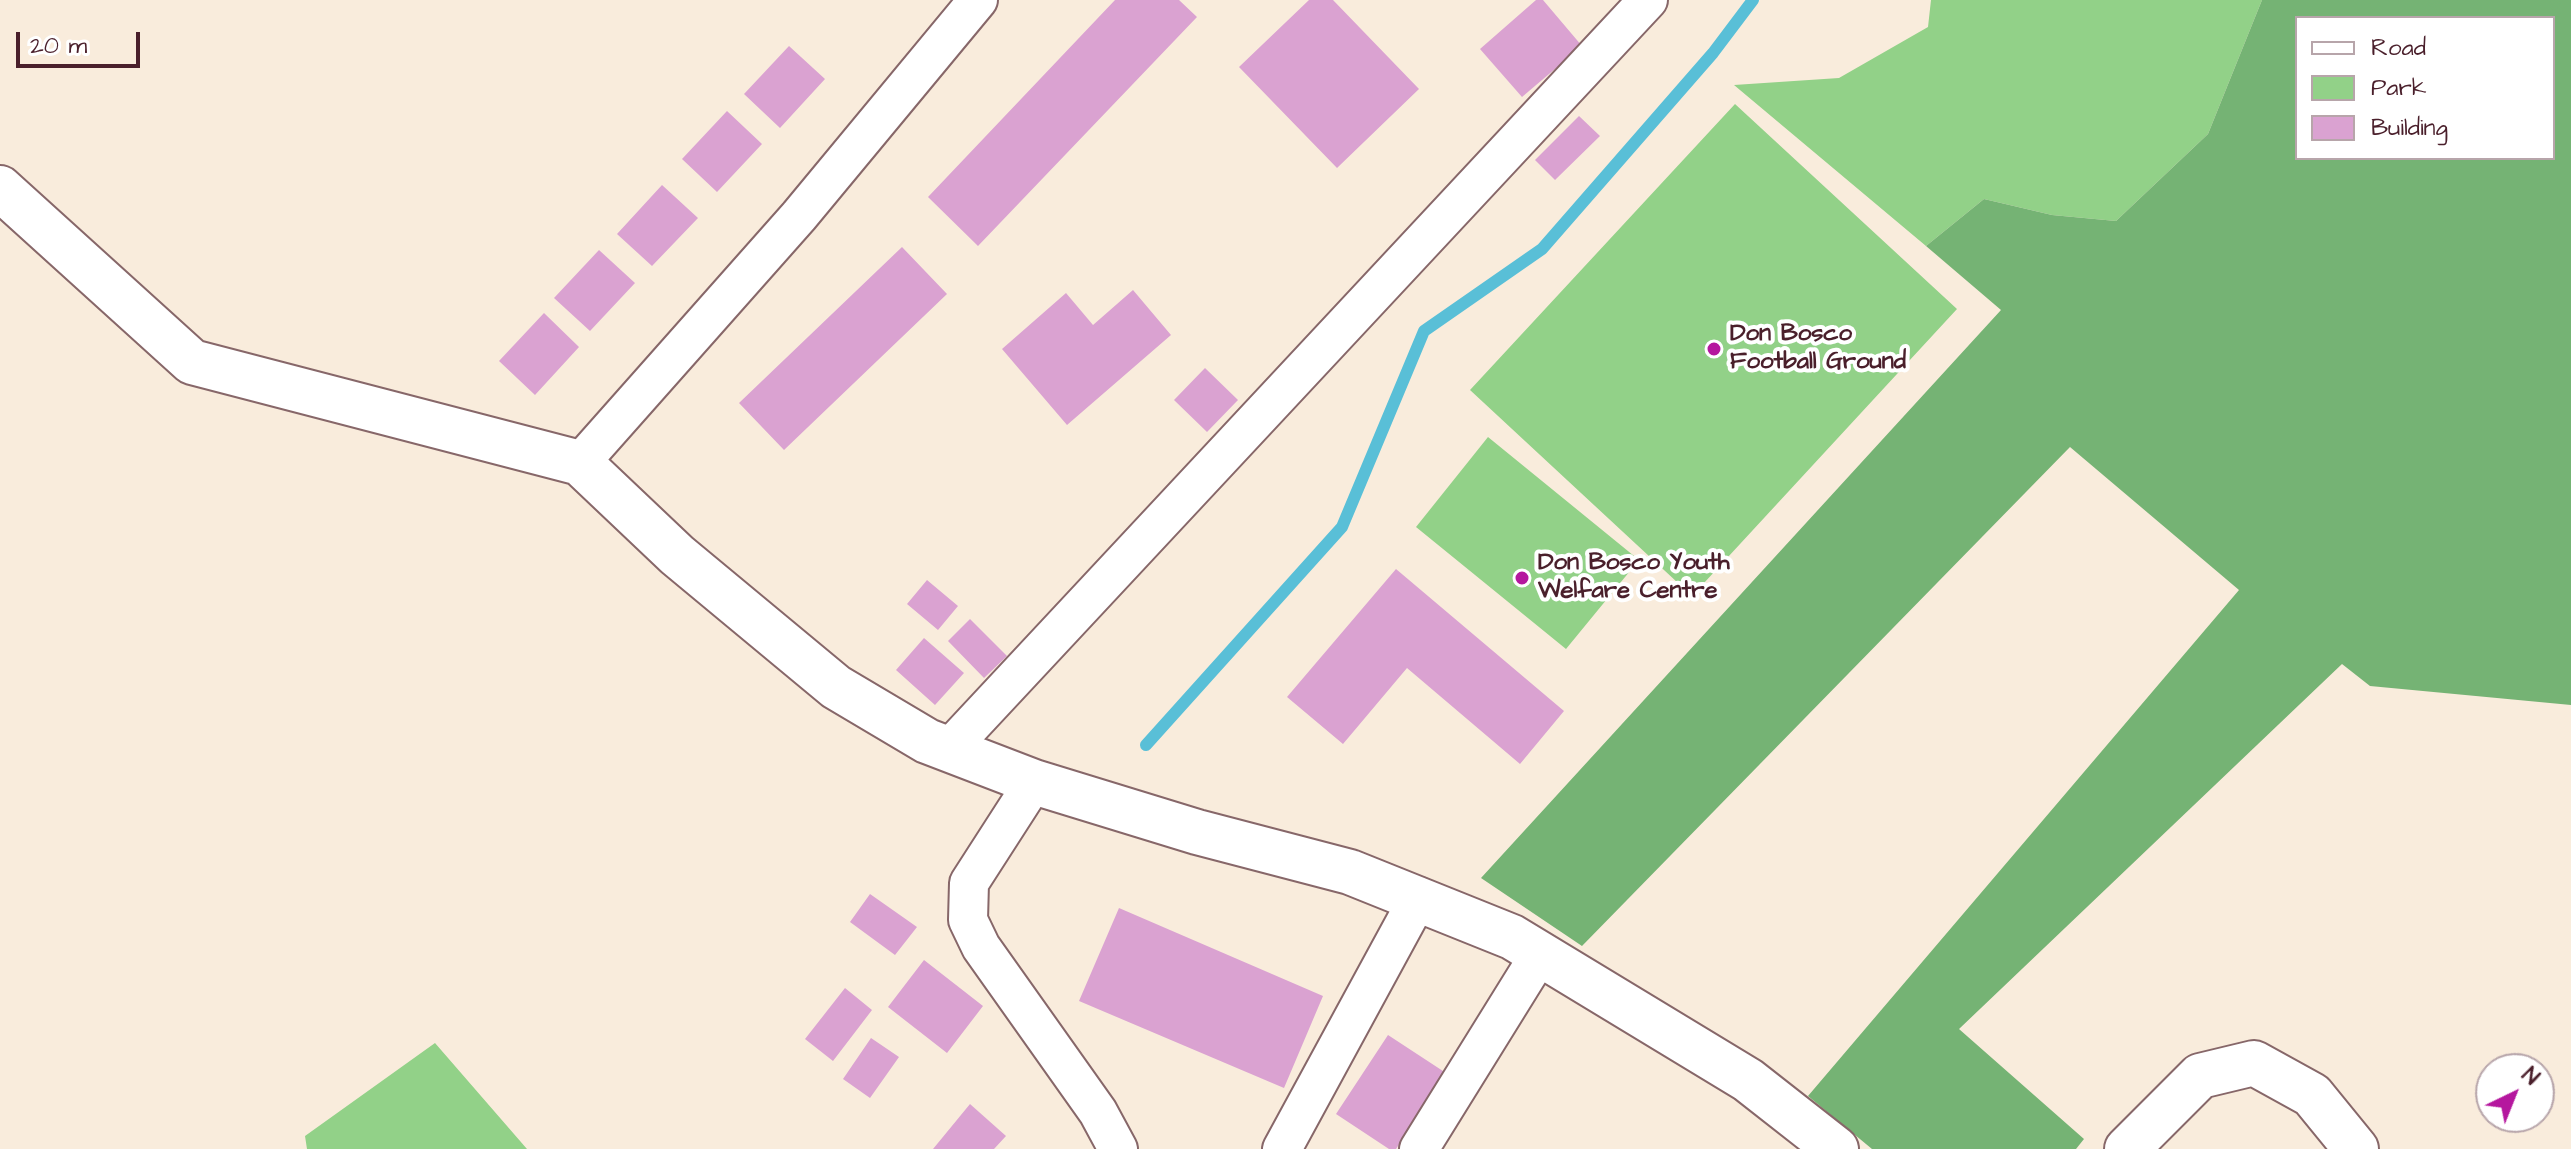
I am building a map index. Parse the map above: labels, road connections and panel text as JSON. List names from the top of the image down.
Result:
{
  "places": ["Don Bosco Football Ground", "Don Bosco Youth Welfare Centre"],
  "legend": ["Road", "Park", "Building"],
  "scale_bar": "20 m",
  "north": "top right"
}
